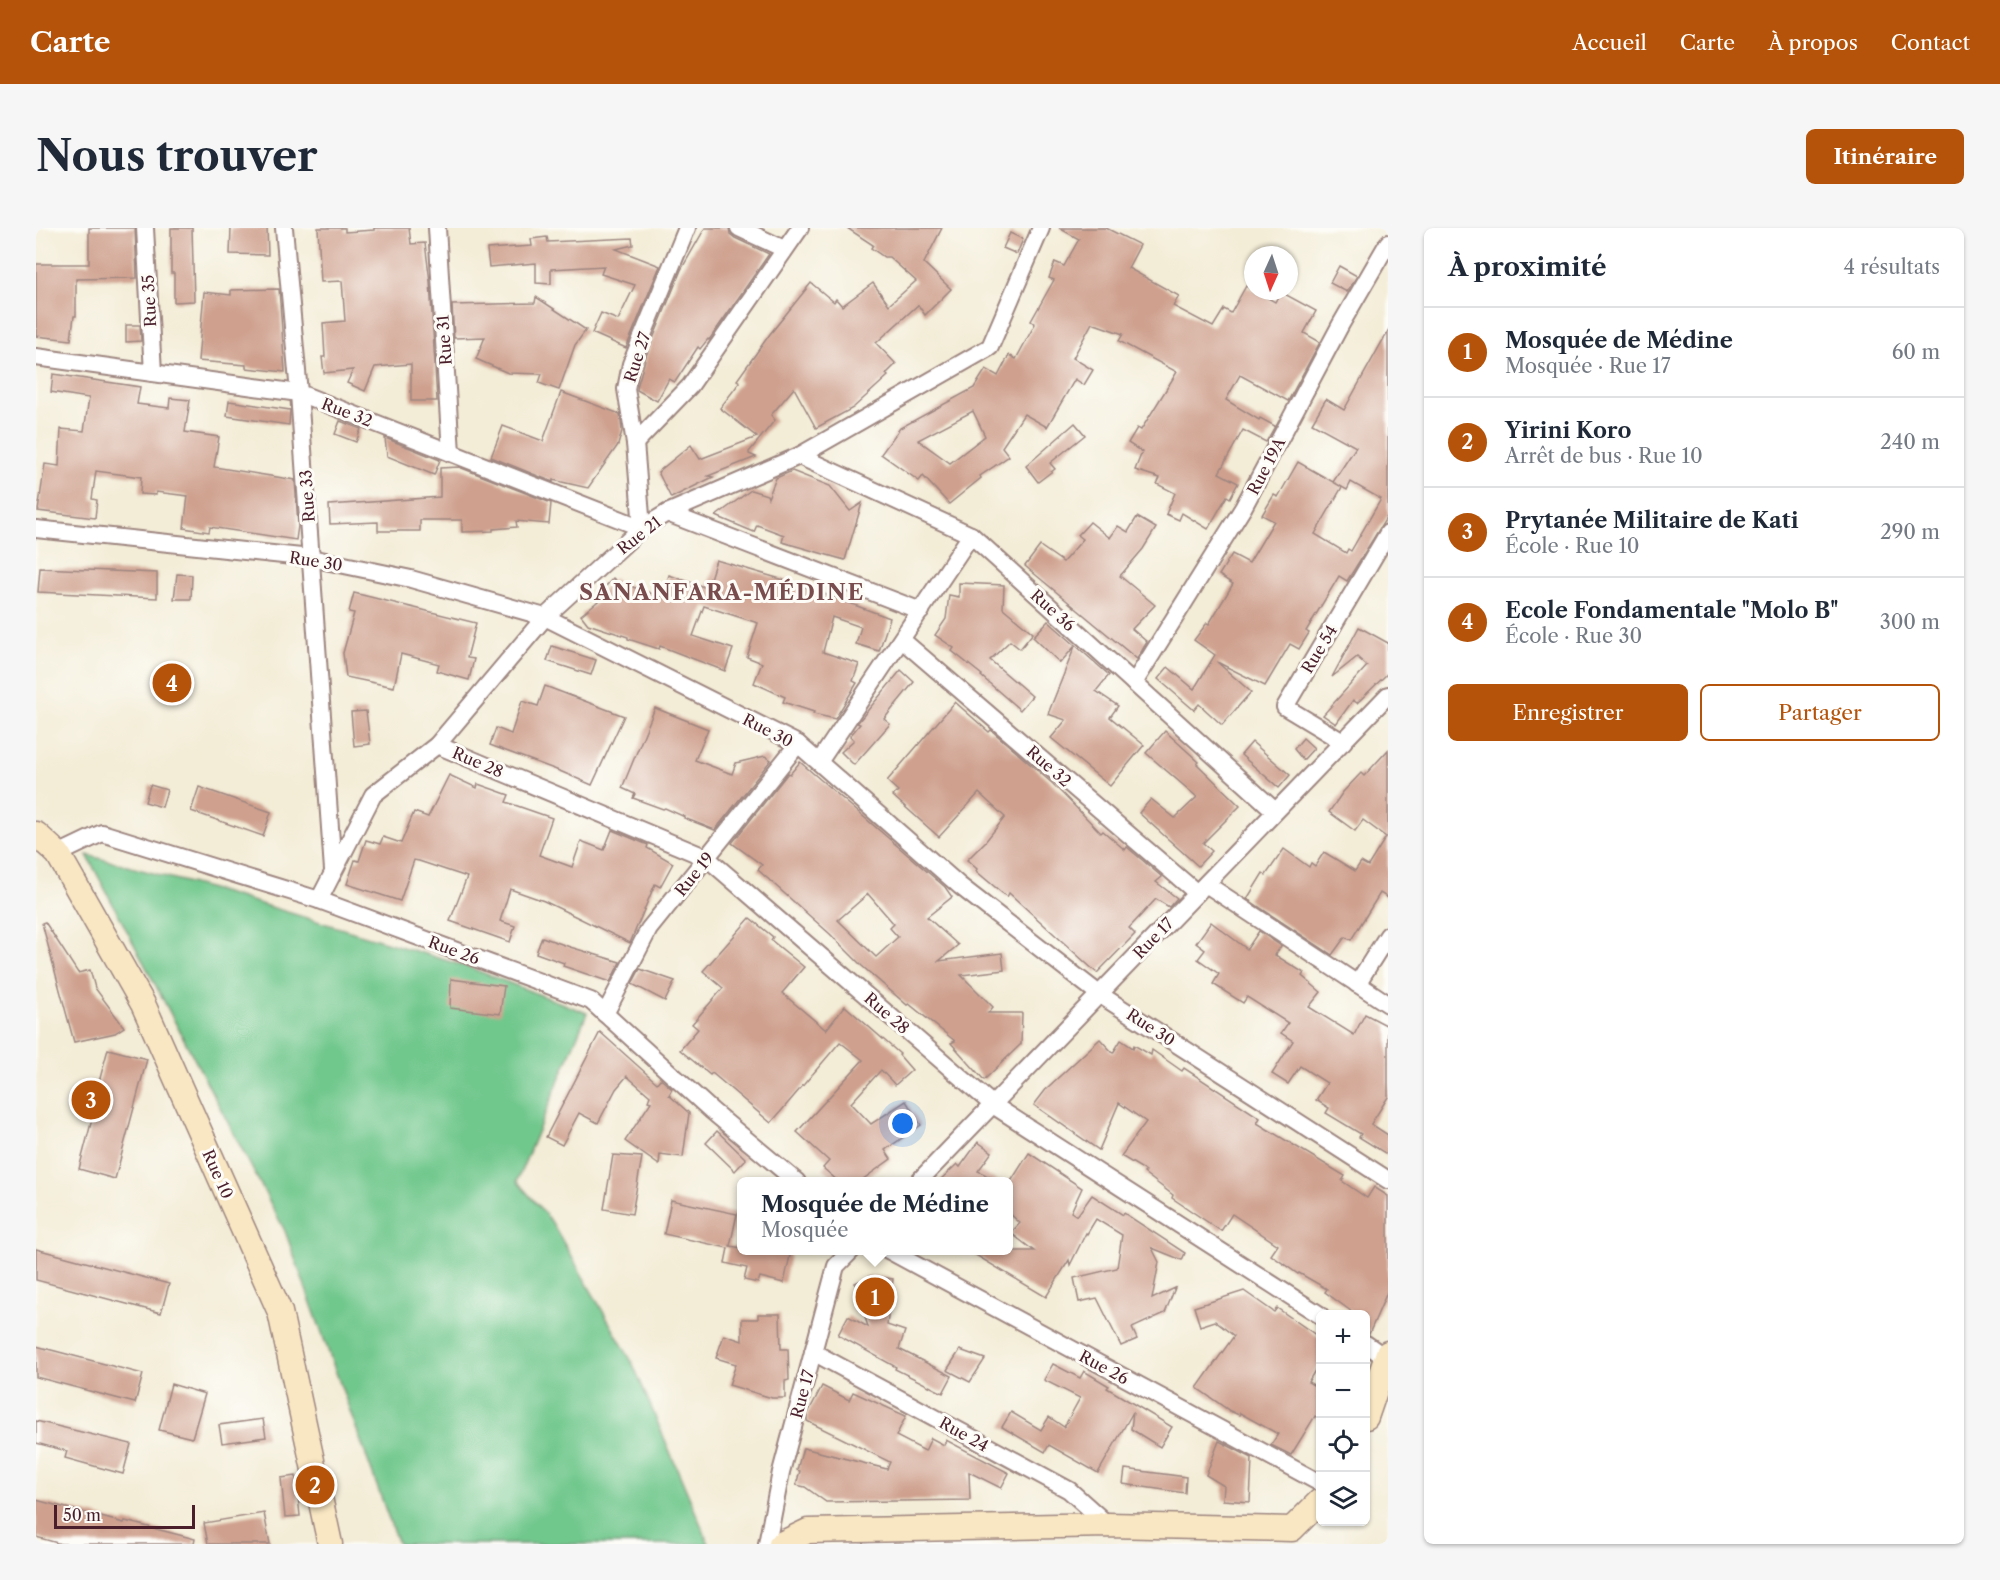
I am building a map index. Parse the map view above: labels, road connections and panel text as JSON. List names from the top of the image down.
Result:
{
  "streets": {
    "main road": ["Rue 10"],
    "street": [
      "Rue 35",
      "Rue 31",
      "Rue 27",
      "Rue 32",
      "Rue 19A",
      "Rue 33",
      "Rue 21",
      "Rue 30",
      "Rue 36",
      "Rue 54",
      "Rue 28",
      "Rue 19",
      "Rue 17",
      "Rue 26",
      "Rue 24"
    ]
  },
  "crossings": [
    ["Rue 35", "Rue 32"],
    ["Rue 31", "Rue 32"],
    ["Rue 27", "Rue 32"],
    ["Rue 27", "Rue 21"],
    ["Rue 32", "Rue 33"],
    ["Rue 32", "Rue 21"],
    ["Rue 32", "Rue 17"],
    ["Rue 19A", "Rue 36"],
    ["Rue 33", "Rue 21"],
    ["Rue 33", "Rue 30"],
    ["Rue 21", "Rue 30"],
    ["Rue 21", "Rue 36"],
    ["Rue 21", "Rue 28"],
    ["Rue 21", "Rue 26"],
    ["Rue 30", "Rue 19"],
    ["Rue 30", "Rue 17"],
    ["Rue 36", "Rue 17"],
    ["Rue 54", "Rue 17"],
    ["Rue 28", "Rue 19"],
    ["Rue 28", "Rue 17"],
    ["Rue 19", "Rue 26"],
    ["Rue 17", "Rue 24"],
    ["Rue 26", "Rue 10"]
  ],
  "districts": ["SANANFARA-MÉDINE"],
  "scale_bar": "50 m",
  "north": "bottom",
  "page": {
    "header": "Carte",
    "nav": [
      "Accueil",
      "Carte",
      "À propos",
      "Contact"
    ],
    "buttons": [
      "Itinéraire",
      ["Enregistrer", "Partager"]
    ],
    "title": "Nous trouver",
    "heading": ["À proximité", "4 résultats"],
    "list": [
      {
        "mark": "1",
        "name": "Mosquée de Médine",
        "note": "Mosquée · Rue 17",
        "value": "60 m"
      },
      {
        "mark": "2",
        "name": "Yirini Koro",
        "note": "Arrêt de bus · Rue 10",
        "value": "240 m"
      },
      {
        "mark": "3",
        "name": "Prytanée Militaire de Kati",
        "note": "École · Rue 10",
        "value": "290 m"
      },
      {
        "mark": "4",
        "name": "Ecole Fondamentale \"Molo B\"",
        "note": "École · Rue 30",
        "value": "300 m"
      }
    ],
    "pins": [
      "4",
      "3",
      "1",
      "2"
    ],
    "popup": ["Mosquée de Médine", "Mosquée"],
    "map_buttons": ["+", "−"],
    "scale": "50 m"
  }
}
